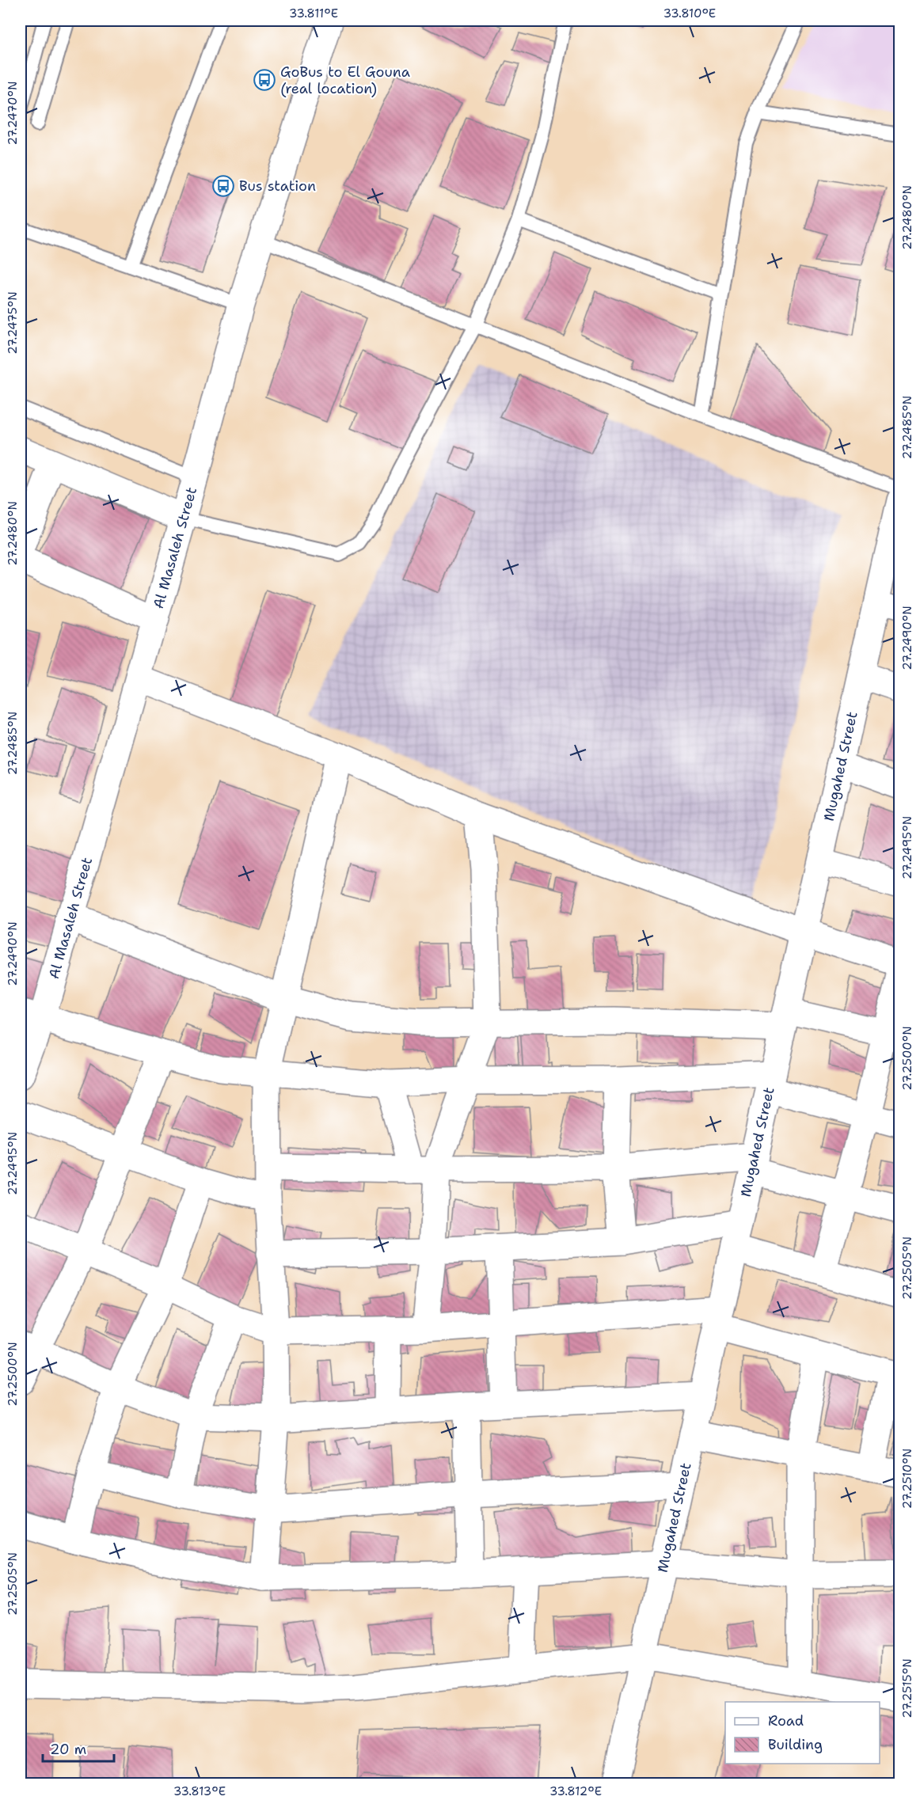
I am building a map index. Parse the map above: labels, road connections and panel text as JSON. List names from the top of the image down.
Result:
{
  "streets": {
    "street": ["Al Masaleh Street", "Mugahed Street"]
  },
  "places": {
    "bus stop": ["GoBus to El Gouna (real location)", "Bus station"]
  },
  "legend": ["Road", "Building"],
  "scale_bar": "20 m",
  "coordinates": [
    "33.811°E",
    "33.810°E",
    "27.2470°N",
    "27.2480°N",
    "27.2475°N",
    "27.2485°N",
    "27.2490°N",
    "27.2495°N",
    "27.2500°N",
    "27.2505°N",
    "27.2510°N",
    "27.2515°N",
    "33.813°E",
    "33.812°E"
  ]
}
